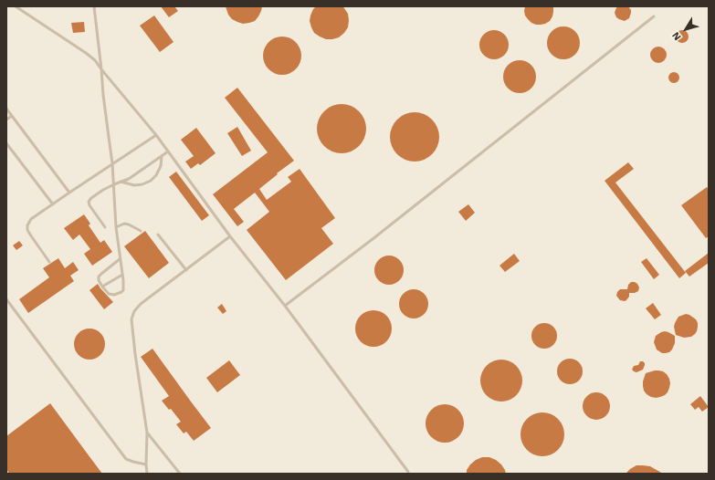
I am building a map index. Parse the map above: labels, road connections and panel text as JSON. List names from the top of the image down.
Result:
{
  "north": "bottom left"
}
